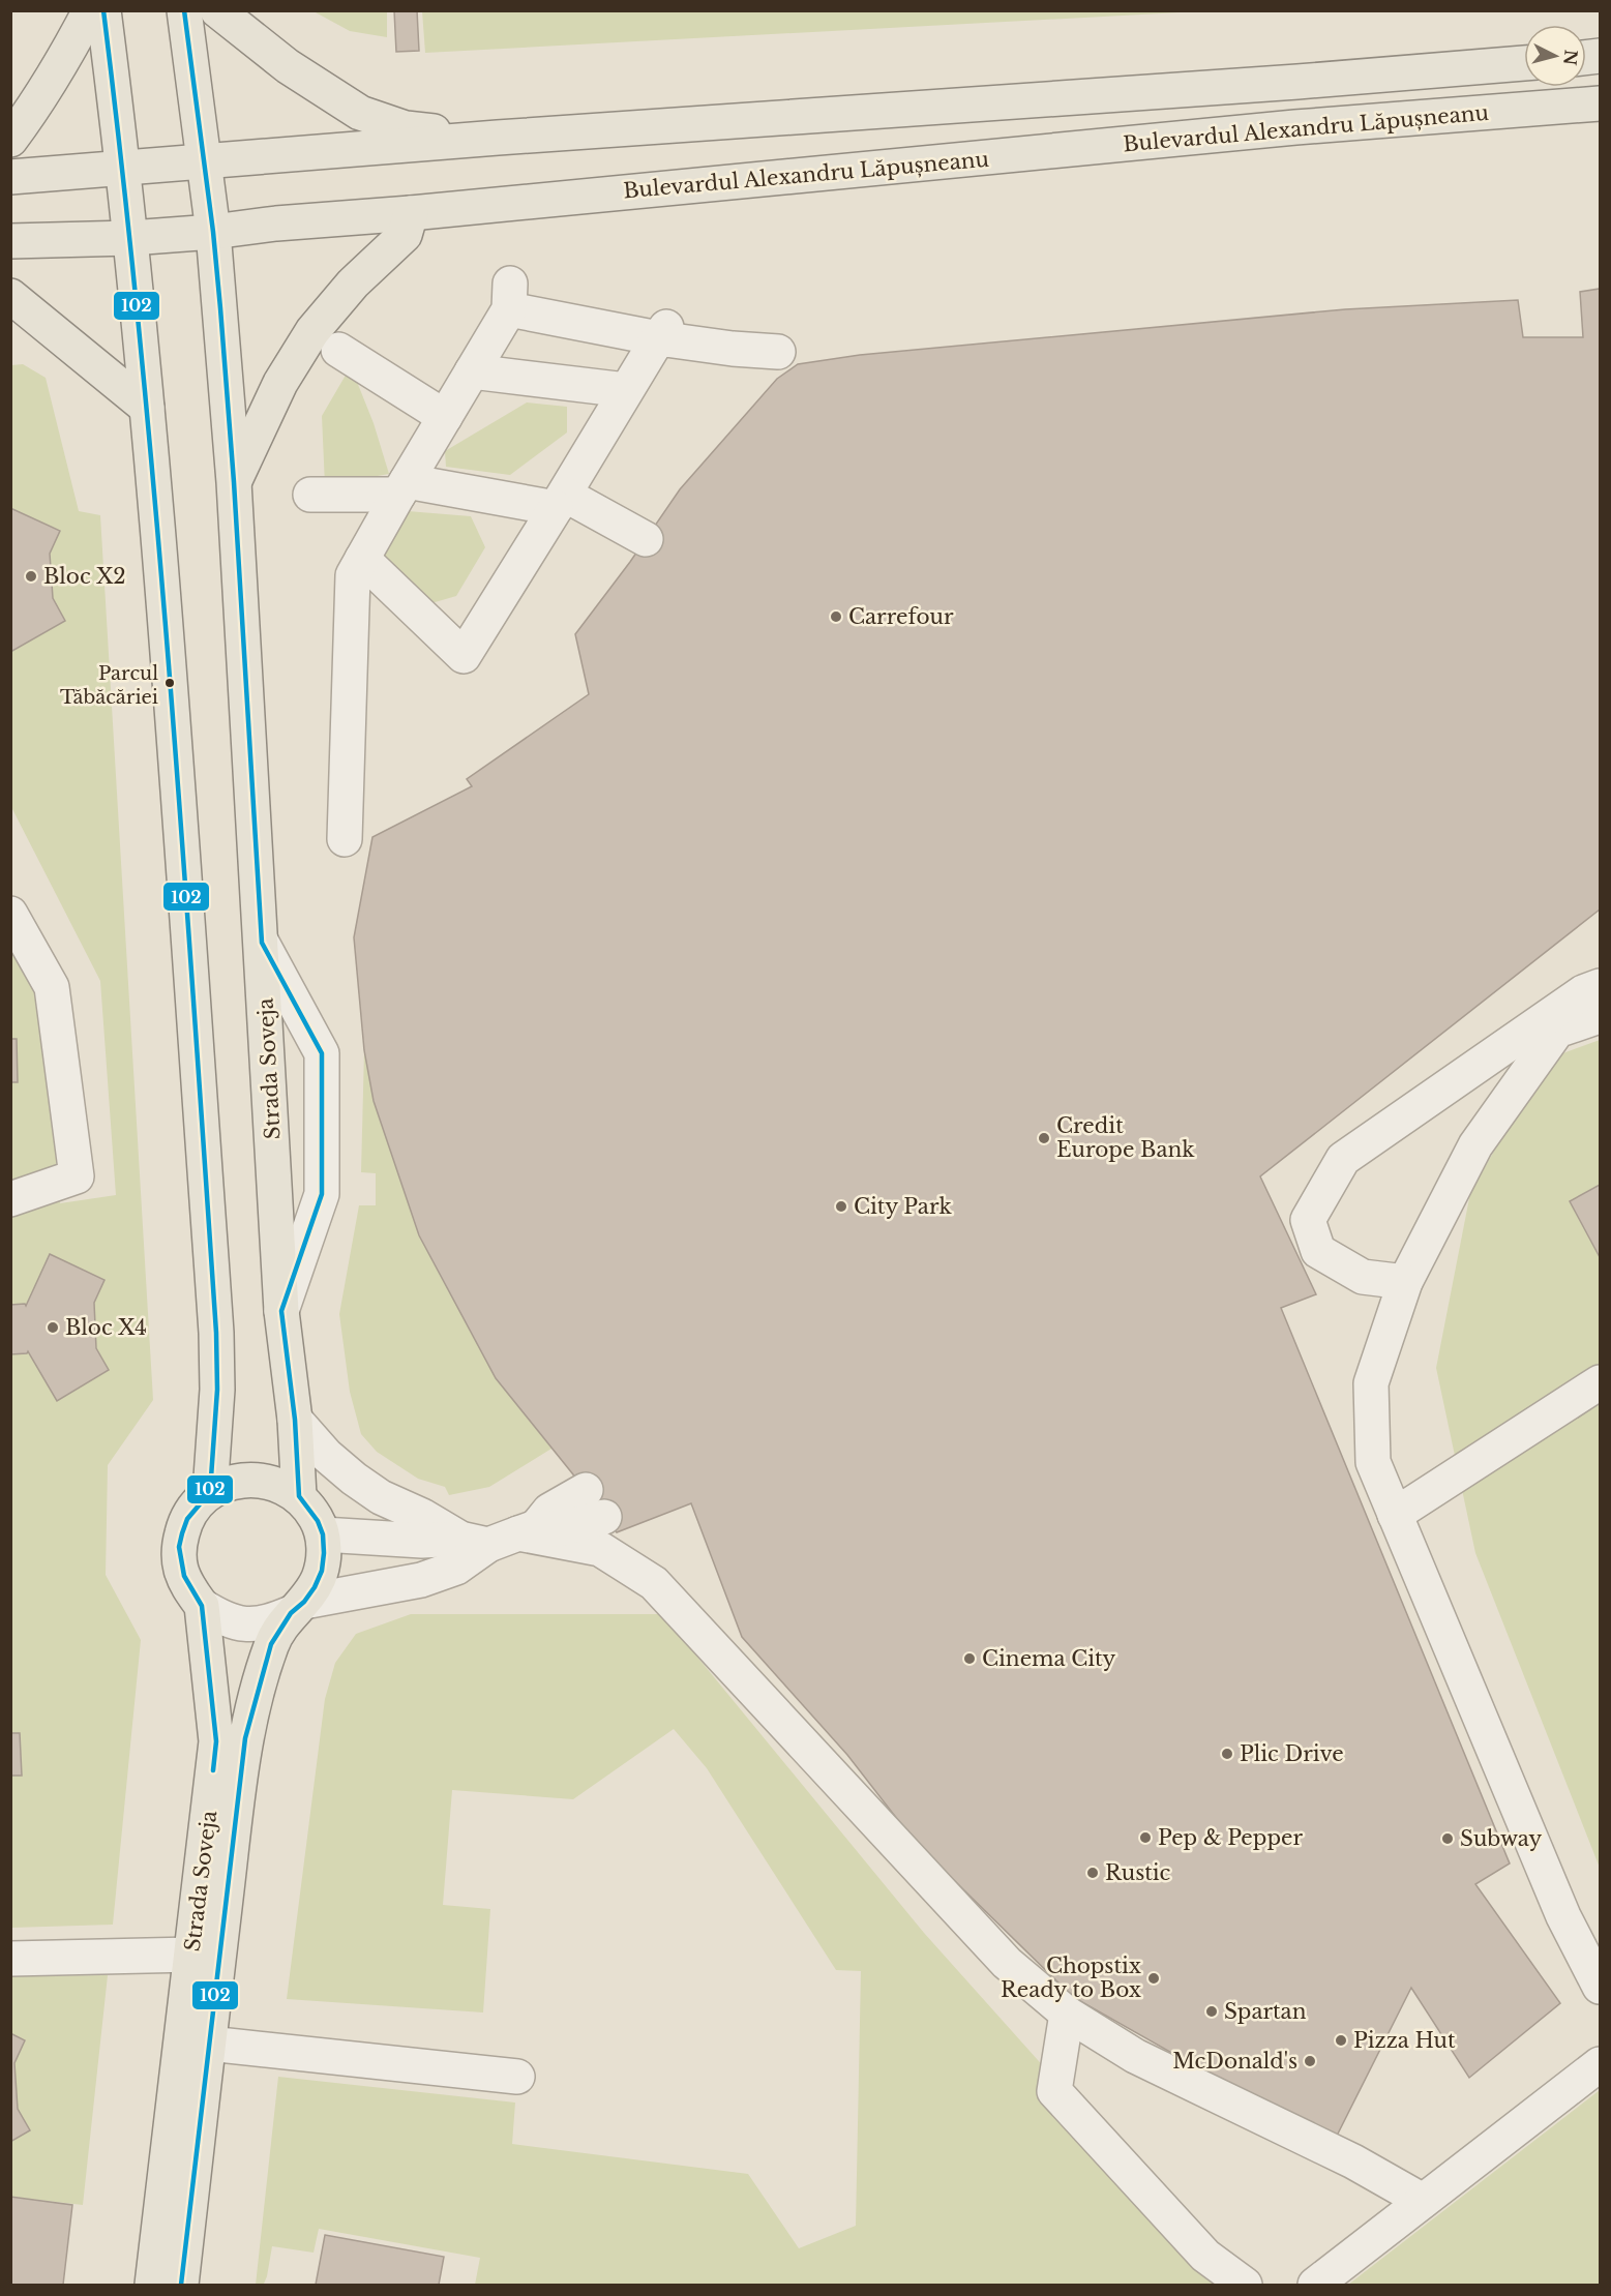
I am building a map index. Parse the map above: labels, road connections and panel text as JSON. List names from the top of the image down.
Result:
{
  "streets": {
    "main road": ["Bulevardul Alexandru Lăpușneanu", "Strada Soveja"]
  },
  "crossings": [
    ["Bulevardul Alexandru Lăpușneanu", "Strada Soveja"]
  ],
  "places": [
    "Bloc X2",
    "Carrefour",
    "Parcul Tăbăcăriei",
    "Credit Europe Bank",
    "City Park",
    "Bloc X4",
    "Cinema City",
    "Plic Drive",
    "Pep & Pepper",
    "Subway",
    "Rustic",
    "Chopstix Ready to Box",
    "Spartan",
    "Pizza Hut",
    "McDonald's"
  ],
  "lines": ["transit line 102"],
  "north": "right"
}
